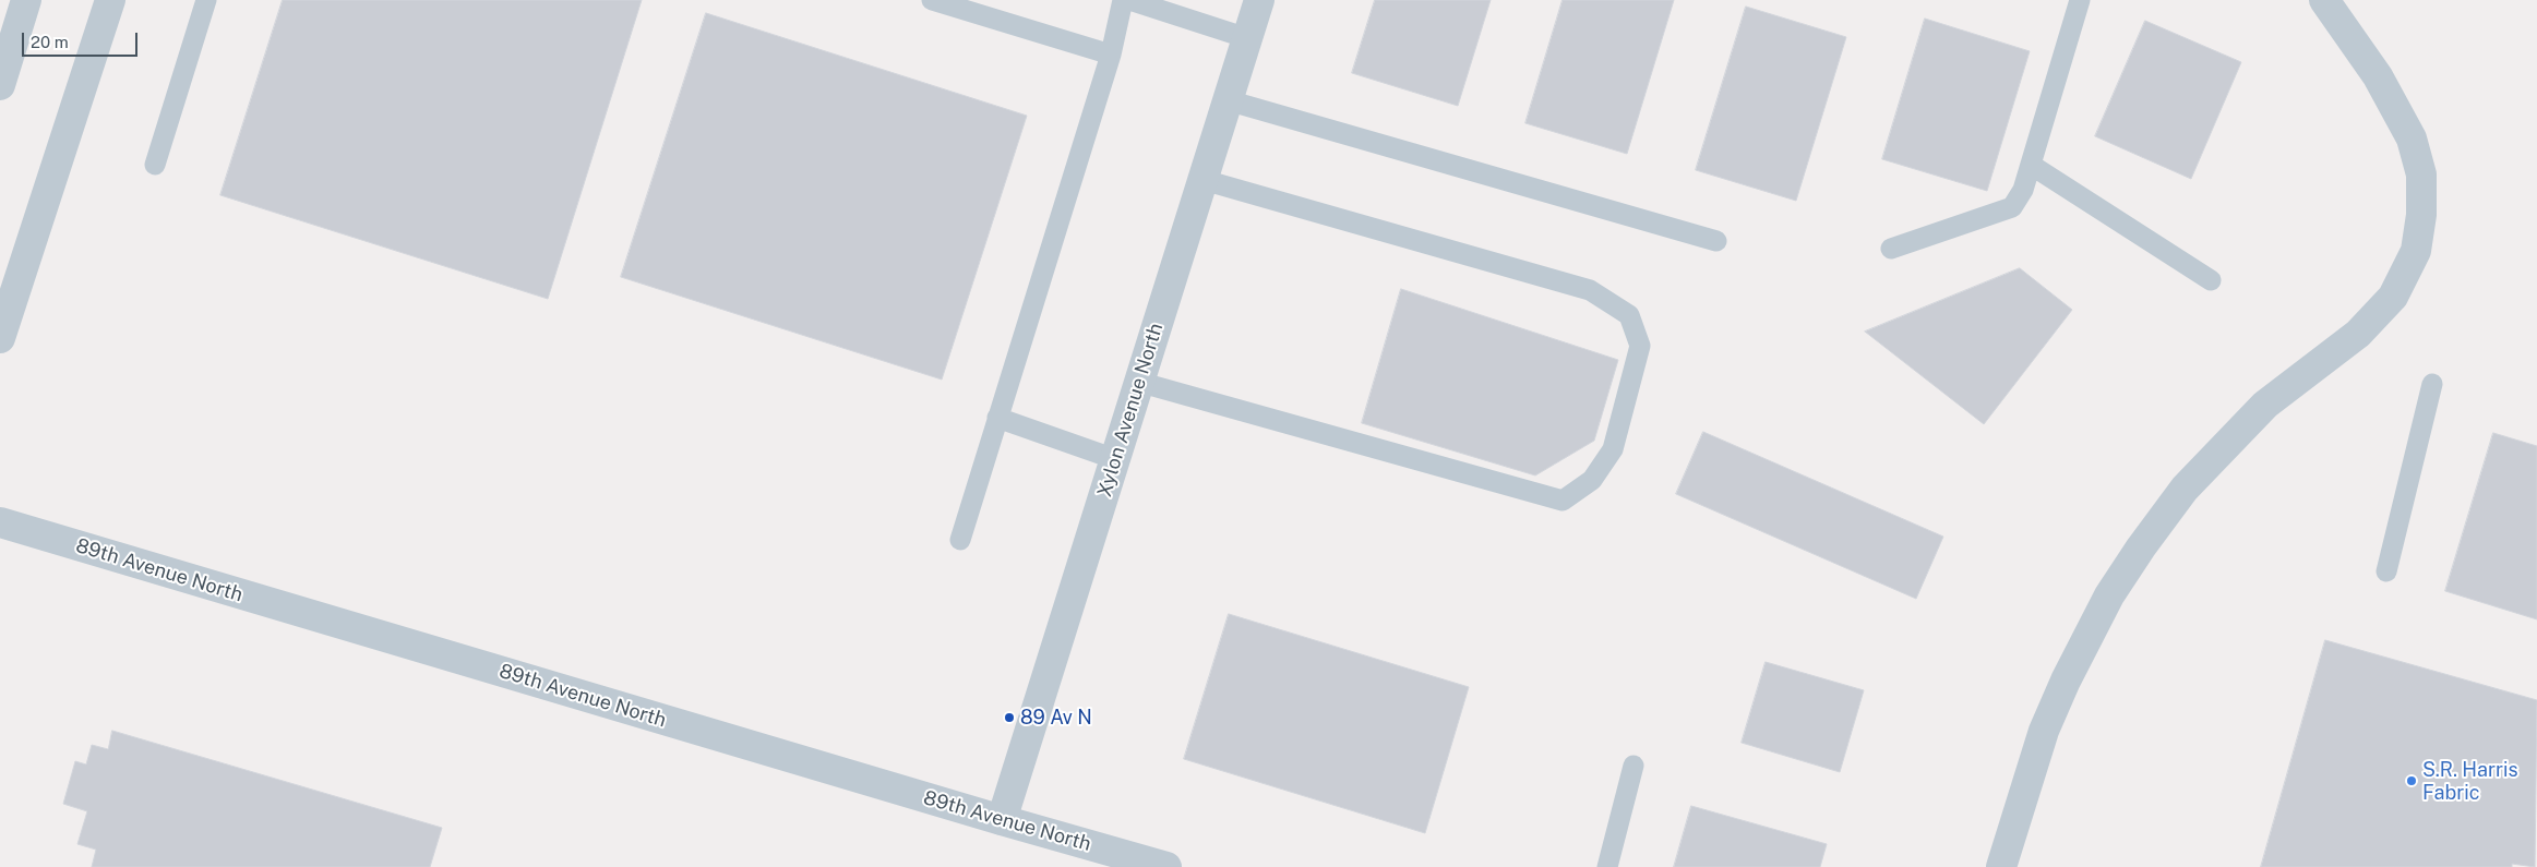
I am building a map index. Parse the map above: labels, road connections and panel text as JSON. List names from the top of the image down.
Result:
{
  "streets": {
    "street": ["Xylon Avenue North", "89th Avenue North"]
  },
  "crossings": [
    ["Xylon Avenue North", "89th Avenue North"]
  ],
  "places": ["89 Av N", "S.R. Harris Fabric"],
  "scale_bar": "20 m"
}
